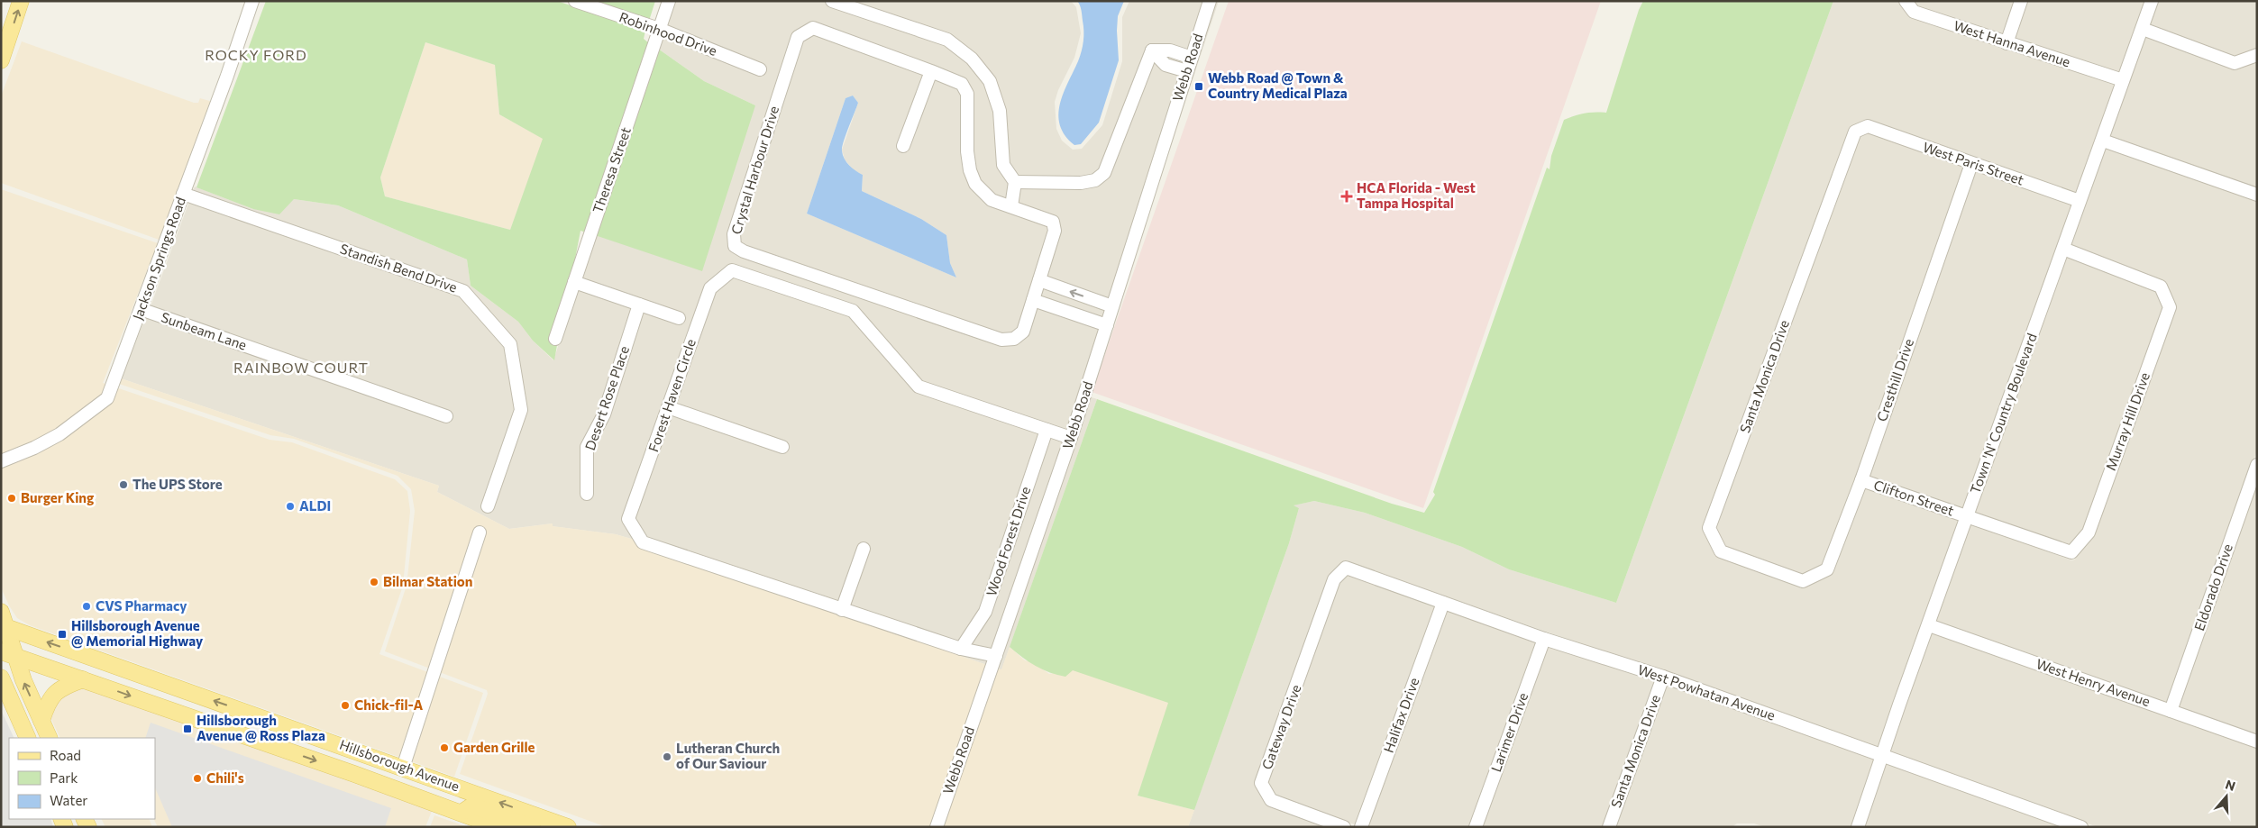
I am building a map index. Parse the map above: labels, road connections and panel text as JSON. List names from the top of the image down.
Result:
{
  "streets": {
    "main road": ["Hillsborough Avenue"],
    "street": [
      "Robinhood Drive",
      "West Hanna Avenue",
      "Webb Road",
      "West Paris Street",
      "Theresa Street",
      "Crystal Harbour Drive",
      "Jackson Springs Road",
      "Standish Bend Drive",
      "Sunbeam Lane",
      "Santa Monica Drive",
      "Cresthill Drive",
      "Forest Haven Circle",
      "Desert Rose Place",
      "Town 'N' Country Boulevard",
      "Murray Hill Drive",
      "Clifton Street",
      "Wood Forest Drive",
      "Eldorado Drive",
      "West Henry Avenue",
      "West Powhatan Avenue",
      "Halifax Drive",
      "Gateway Drive",
      "Larimer Drive"
    ]
  },
  "crossings": [
    ["Robinhood Drive", "Theresa Street"],
    ["West Hanna Avenue", "Town 'N' Country Boulevard"],
    ["Webb Road", "Forest Haven Circle"],
    ["West Paris Street", "Santa Monica Drive"],
    ["West Paris Street", "Cresthill Drive"],
    ["West Paris Street", "Town 'N' Country Boulevard"],
    ["Jackson Springs Road", "Standish Bend Drive"],
    ["Jackson Springs Road", "Sunbeam Lane"],
    ["Santa Monica Drive", "Cresthill Drive"],
    ["Santa Monica Drive", "West Powhatan Avenue"],
    ["Cresthill Drive", "Clifton Street"],
    ["Forest Haven Circle", "Wood Forest Drive"],
    ["Town 'N' Country Boulevard", "Murray Hill Drive"],
    ["Town 'N' Country Boulevard", "Clifton Street"],
    ["Town 'N' Country Boulevard", "West Henry Avenue"],
    ["Town 'N' Country Boulevard", "West Powhatan Avenue"],
    ["Murray Hill Drive", "Clifton Street"],
    ["Eldorado Drive", "West Henry Avenue"],
    ["West Powhatan Avenue", "Halifax Drive"],
    ["West Powhatan Avenue", "Gateway Drive"],
    ["West Powhatan Avenue", "Larimer Drive"]
  ],
  "districts": ["ROCKY FORD", "RAINBOW COURT"],
  "places": {
    "transit": ["Webb Road @ Town & Country Medical Plaza", "Hillsborough Avenue @ Memorial Highway", "Hillsborough Avenue @ Ross Plaza"],
    "health": ["HCA Florida - West Tampa Hospital"],
    "other": [
      "The UPS Store",
      "Burger King",
      "ALDI",
      "Bilmar Station",
      "CVS Pharmacy",
      "Chick-fil-A",
      "Garden Grille",
      "Lutheran Church of Our Saviour",
      "Chili's"
    ]
  },
  "legend": ["Road", "Park", "Water"],
  "north": "top"
}
